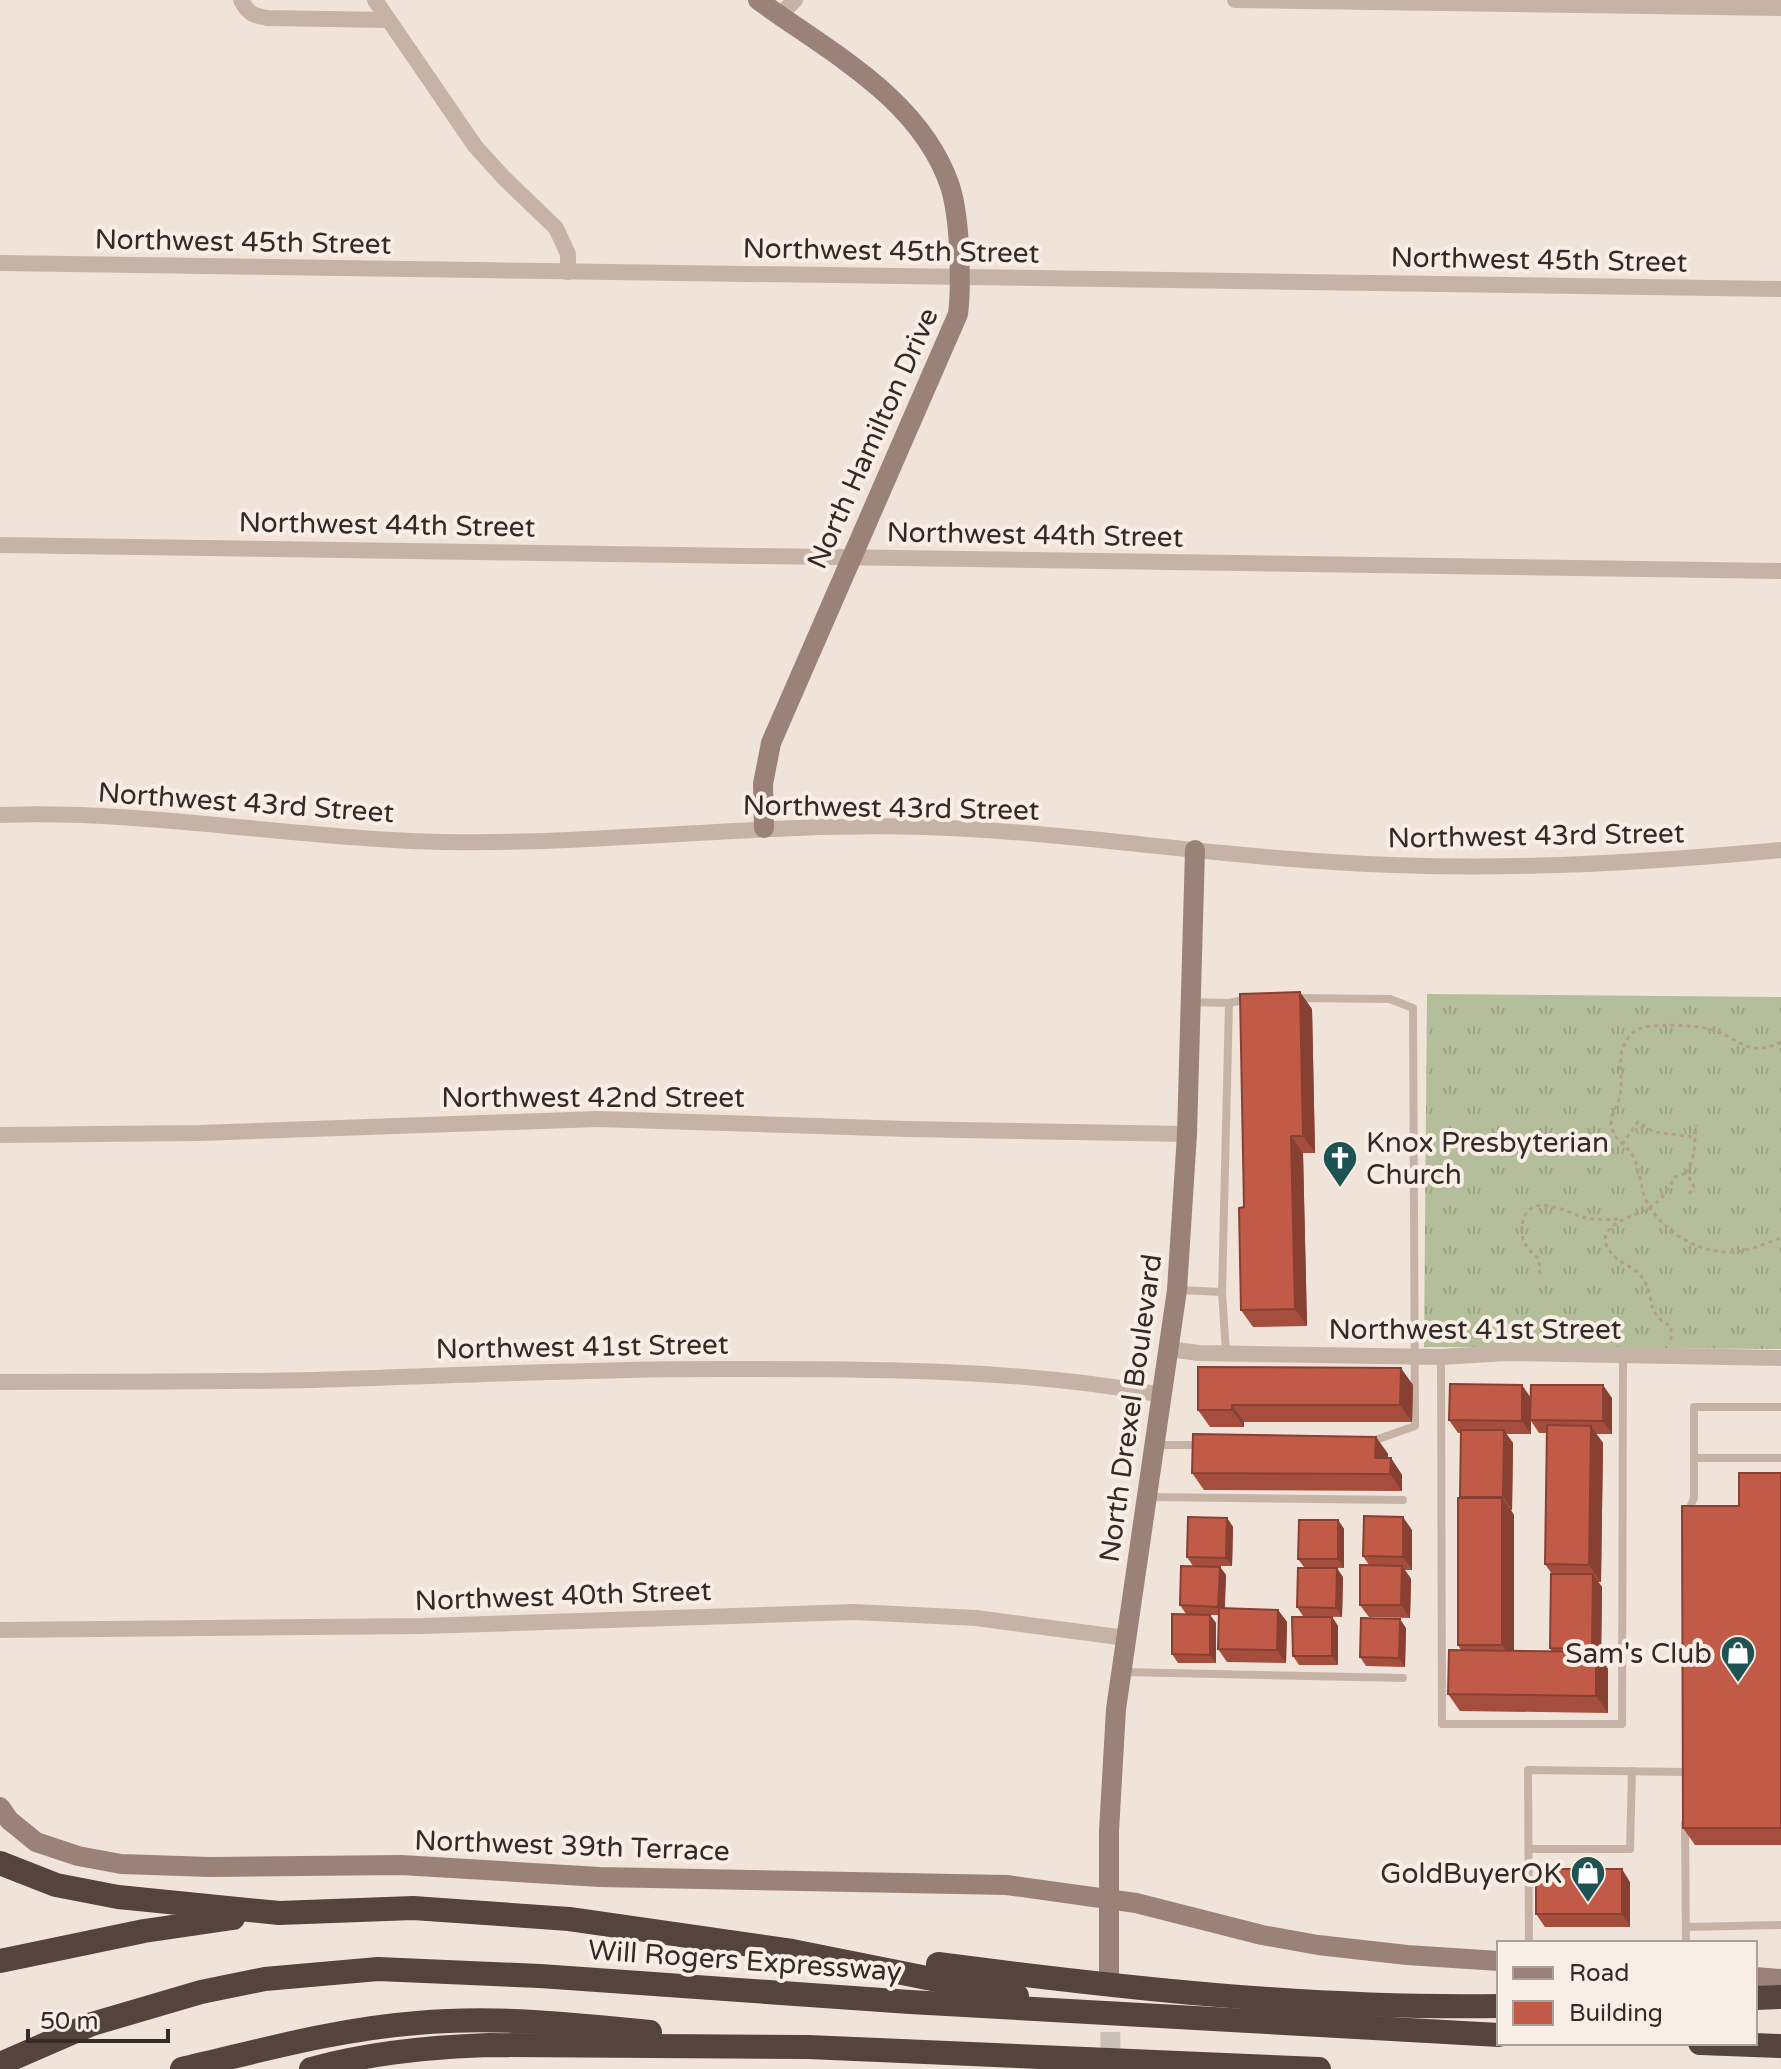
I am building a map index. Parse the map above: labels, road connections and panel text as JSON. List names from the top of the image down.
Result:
{
  "streets": {
    "highway": ["Will Rogers Expressway"],
    "street": [
      "Northwest 45th Street",
      "North Hamilton Drive",
      "Northwest 44th Street",
      "Northwest 43rd Street",
      "Northwest 42nd Street",
      "Northwest 41st Street",
      "North Drexel Boulevard",
      "Northwest 40th Street",
      "Northwest 39th Terrace"
    ]
  },
  "crossings": [
    ["Northwest 45th Street", "North Hamilton Drive"],
    ["North Hamilton Drive", "Northwest 44th Street"],
    ["North Hamilton Drive", "Northwest 43rd Street"],
    ["Northwest 43rd Street", "North Drexel Boulevard"],
    ["Northwest 42nd Street", "North Drexel Boulevard"],
    ["Northwest 41st Street", "North Drexel Boulevard"],
    ["North Drexel Boulevard", "Northwest 40th Street"],
    ["North Drexel Boulevard", "Northwest 39th Terrace"]
  ],
  "places": {
    "church": ["Knox Presbyterian Church"],
    "shop": ["Sam's Club", "GoldBuyerOK"]
  },
  "legend": ["Road", "Building"],
  "scale_bar": "50 m"
}
